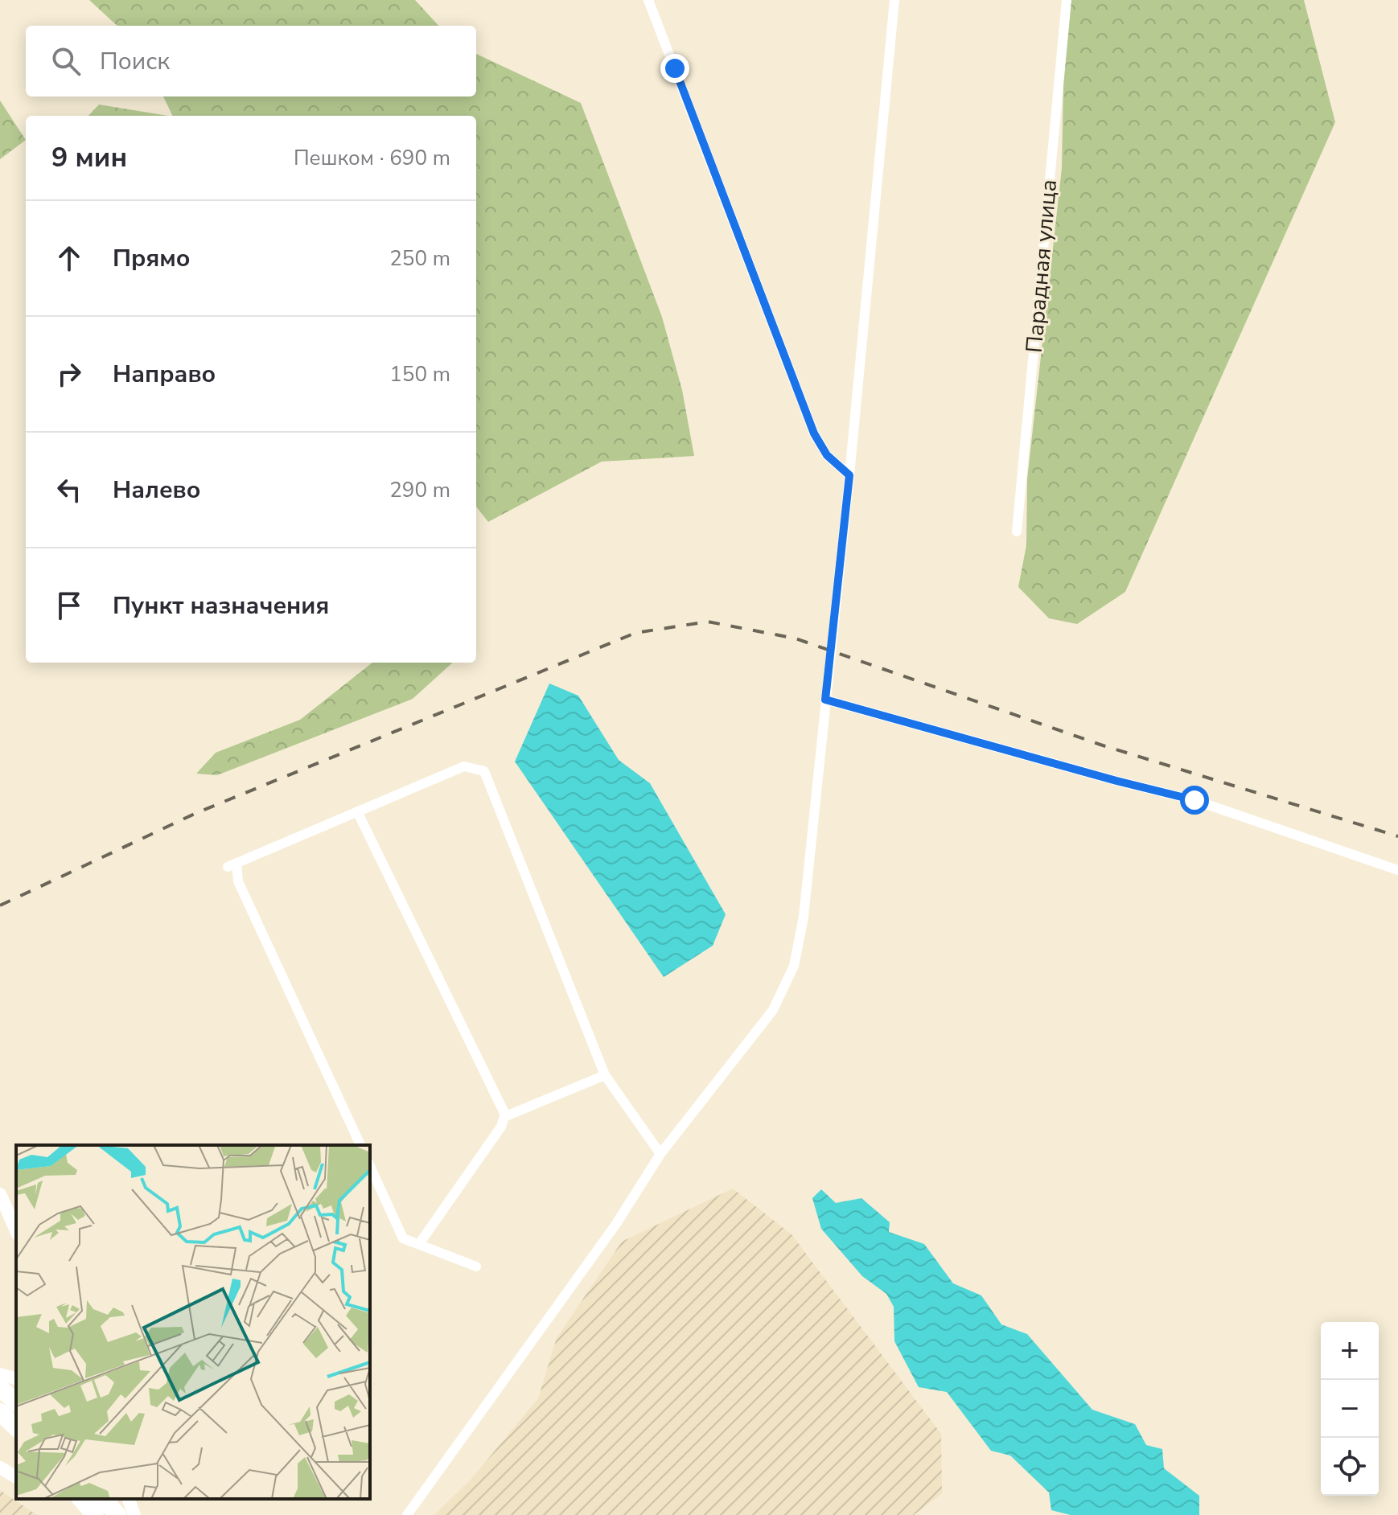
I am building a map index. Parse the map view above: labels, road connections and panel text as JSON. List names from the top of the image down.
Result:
{
  "streets": {
    "street": ["Парадная улица"]
  },
  "page": {
    "search": "Поиск",
    "heading": ["9 мин", "Пешком · 690 m"],
    "list": [
      ["Прямо", "250 m"],
      ["Направо", "150 m"],
      ["Налево", "290 m"],
      "Пункт назначения"
    ],
    "map_buttons": ["+", "−"]
  }
}
